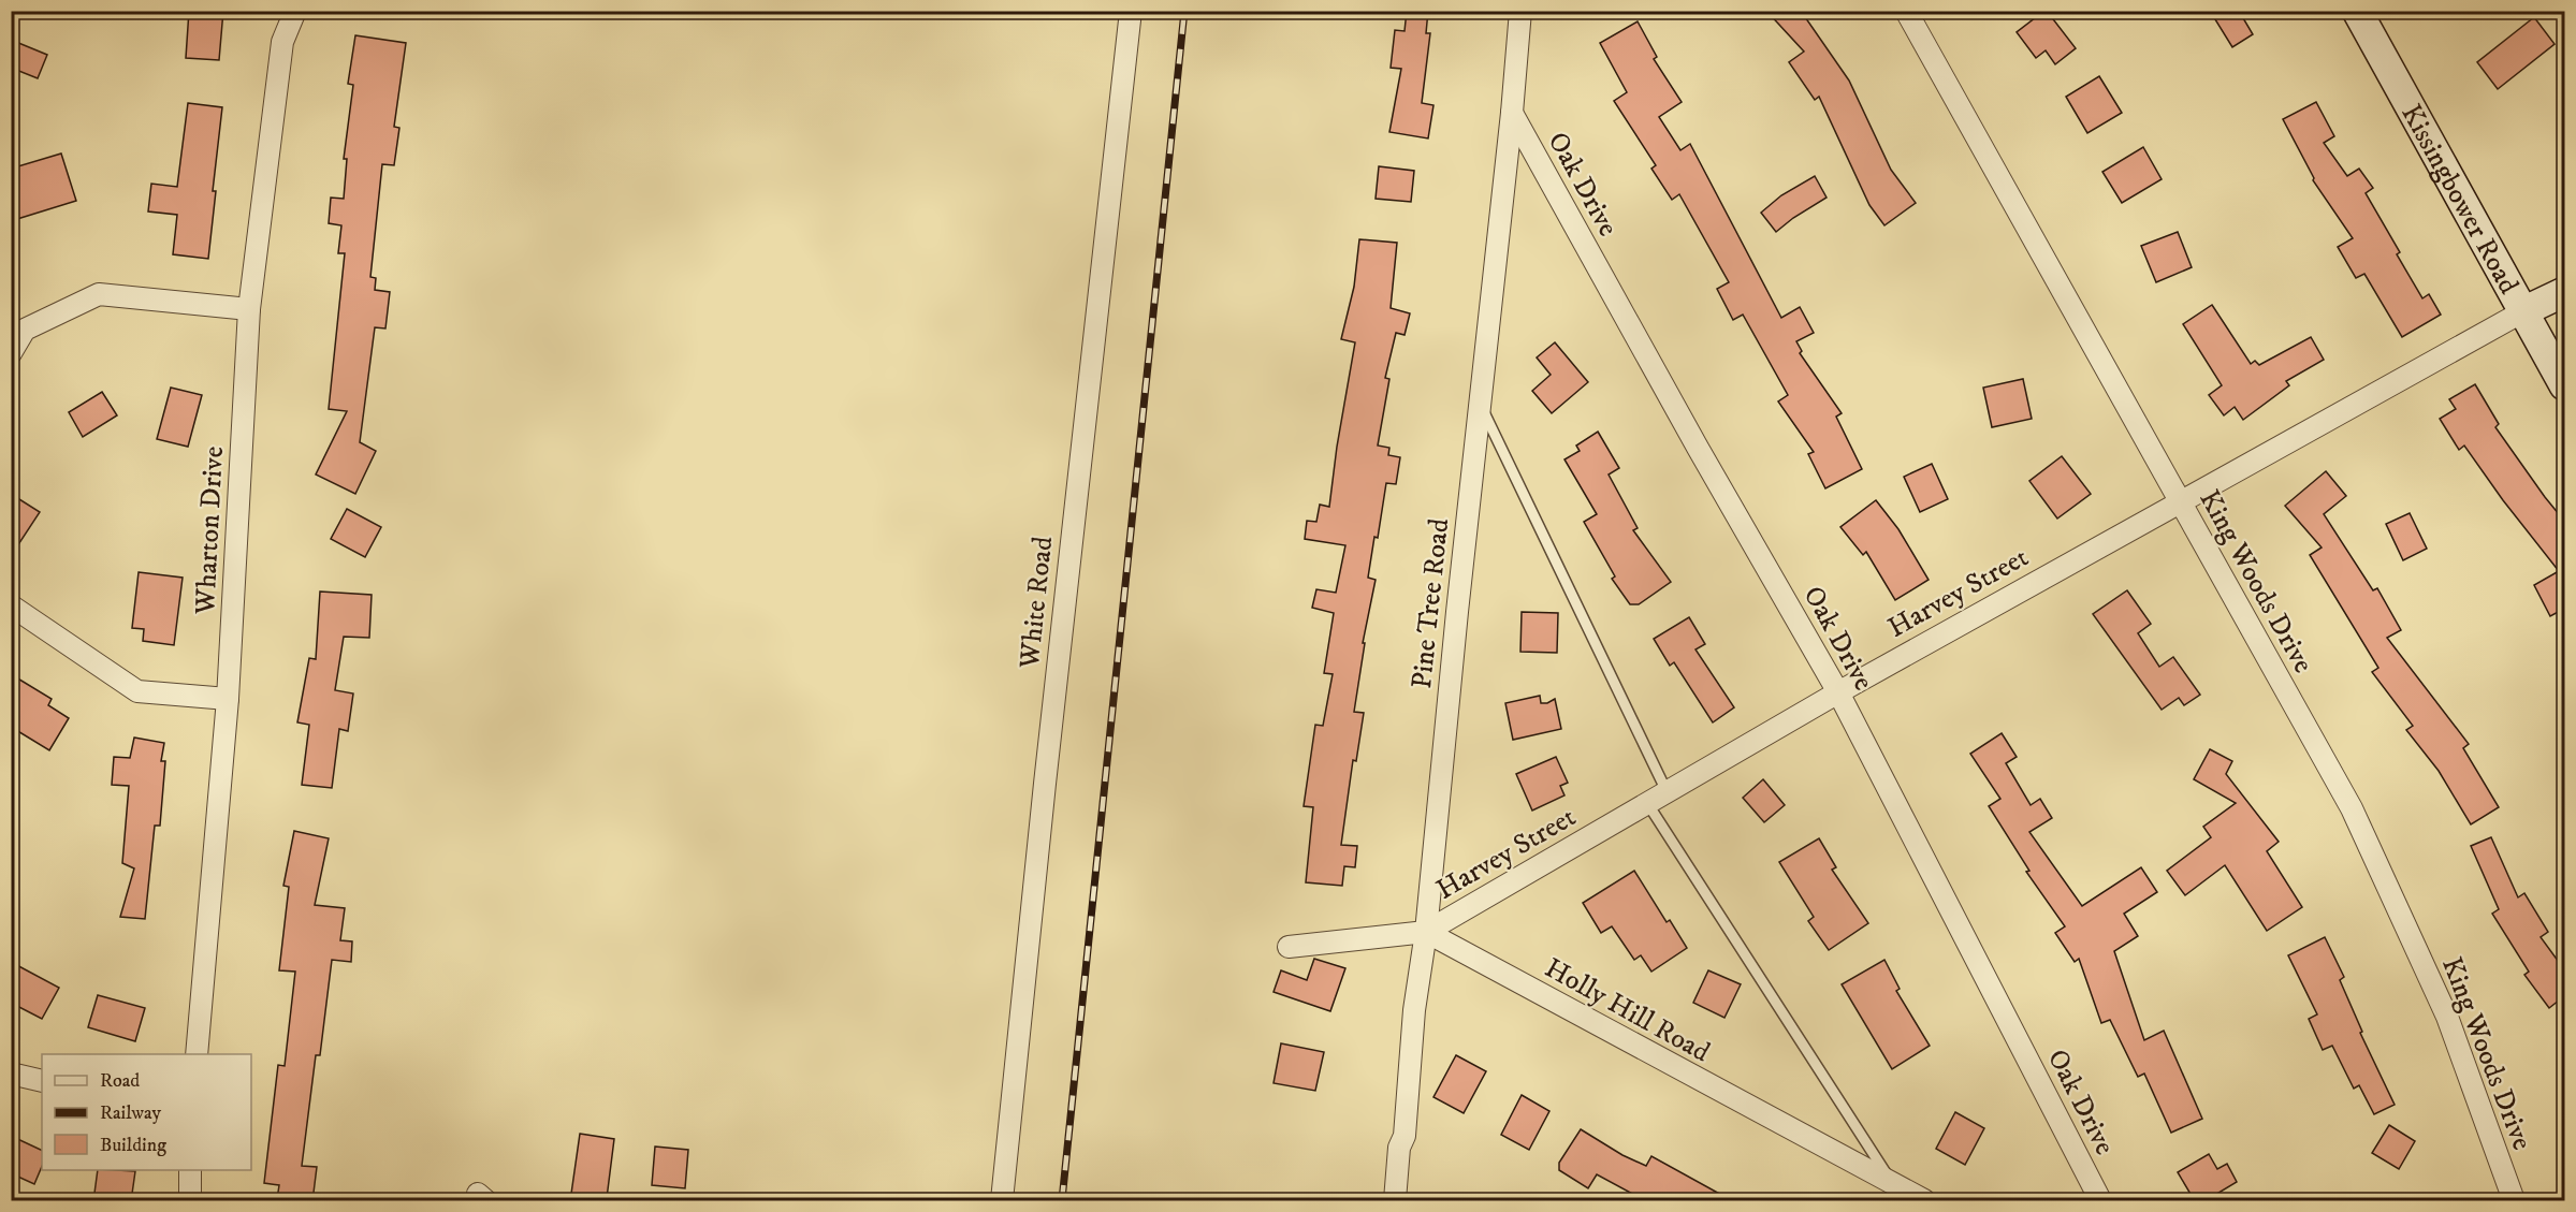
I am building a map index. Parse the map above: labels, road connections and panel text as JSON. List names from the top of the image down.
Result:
{
  "streets": {
    "street": [
      "Oak Drive",
      "Kissingbower Road",
      "Wharton Drive",
      "King Woods Drive",
      "Harvey Street",
      "White Road",
      "Pine Tree Road",
      "Holly Hill Road"
    ]
  },
  "crossings": [
    ["Oak Drive", "Harvey Street"],
    ["Oak Drive", "Pine Tree Road"],
    ["Kissingbower Road", "Harvey Street"],
    ["King Woods Drive", "Harvey Street"],
    ["Harvey Street", "Pine Tree Road"],
    ["Harvey Street", "Holly Hill Road"],
    ["Pine Tree Road", "Holly Hill Road"]
  ],
  "legend": ["Road", "Railway", "Building"]
}
